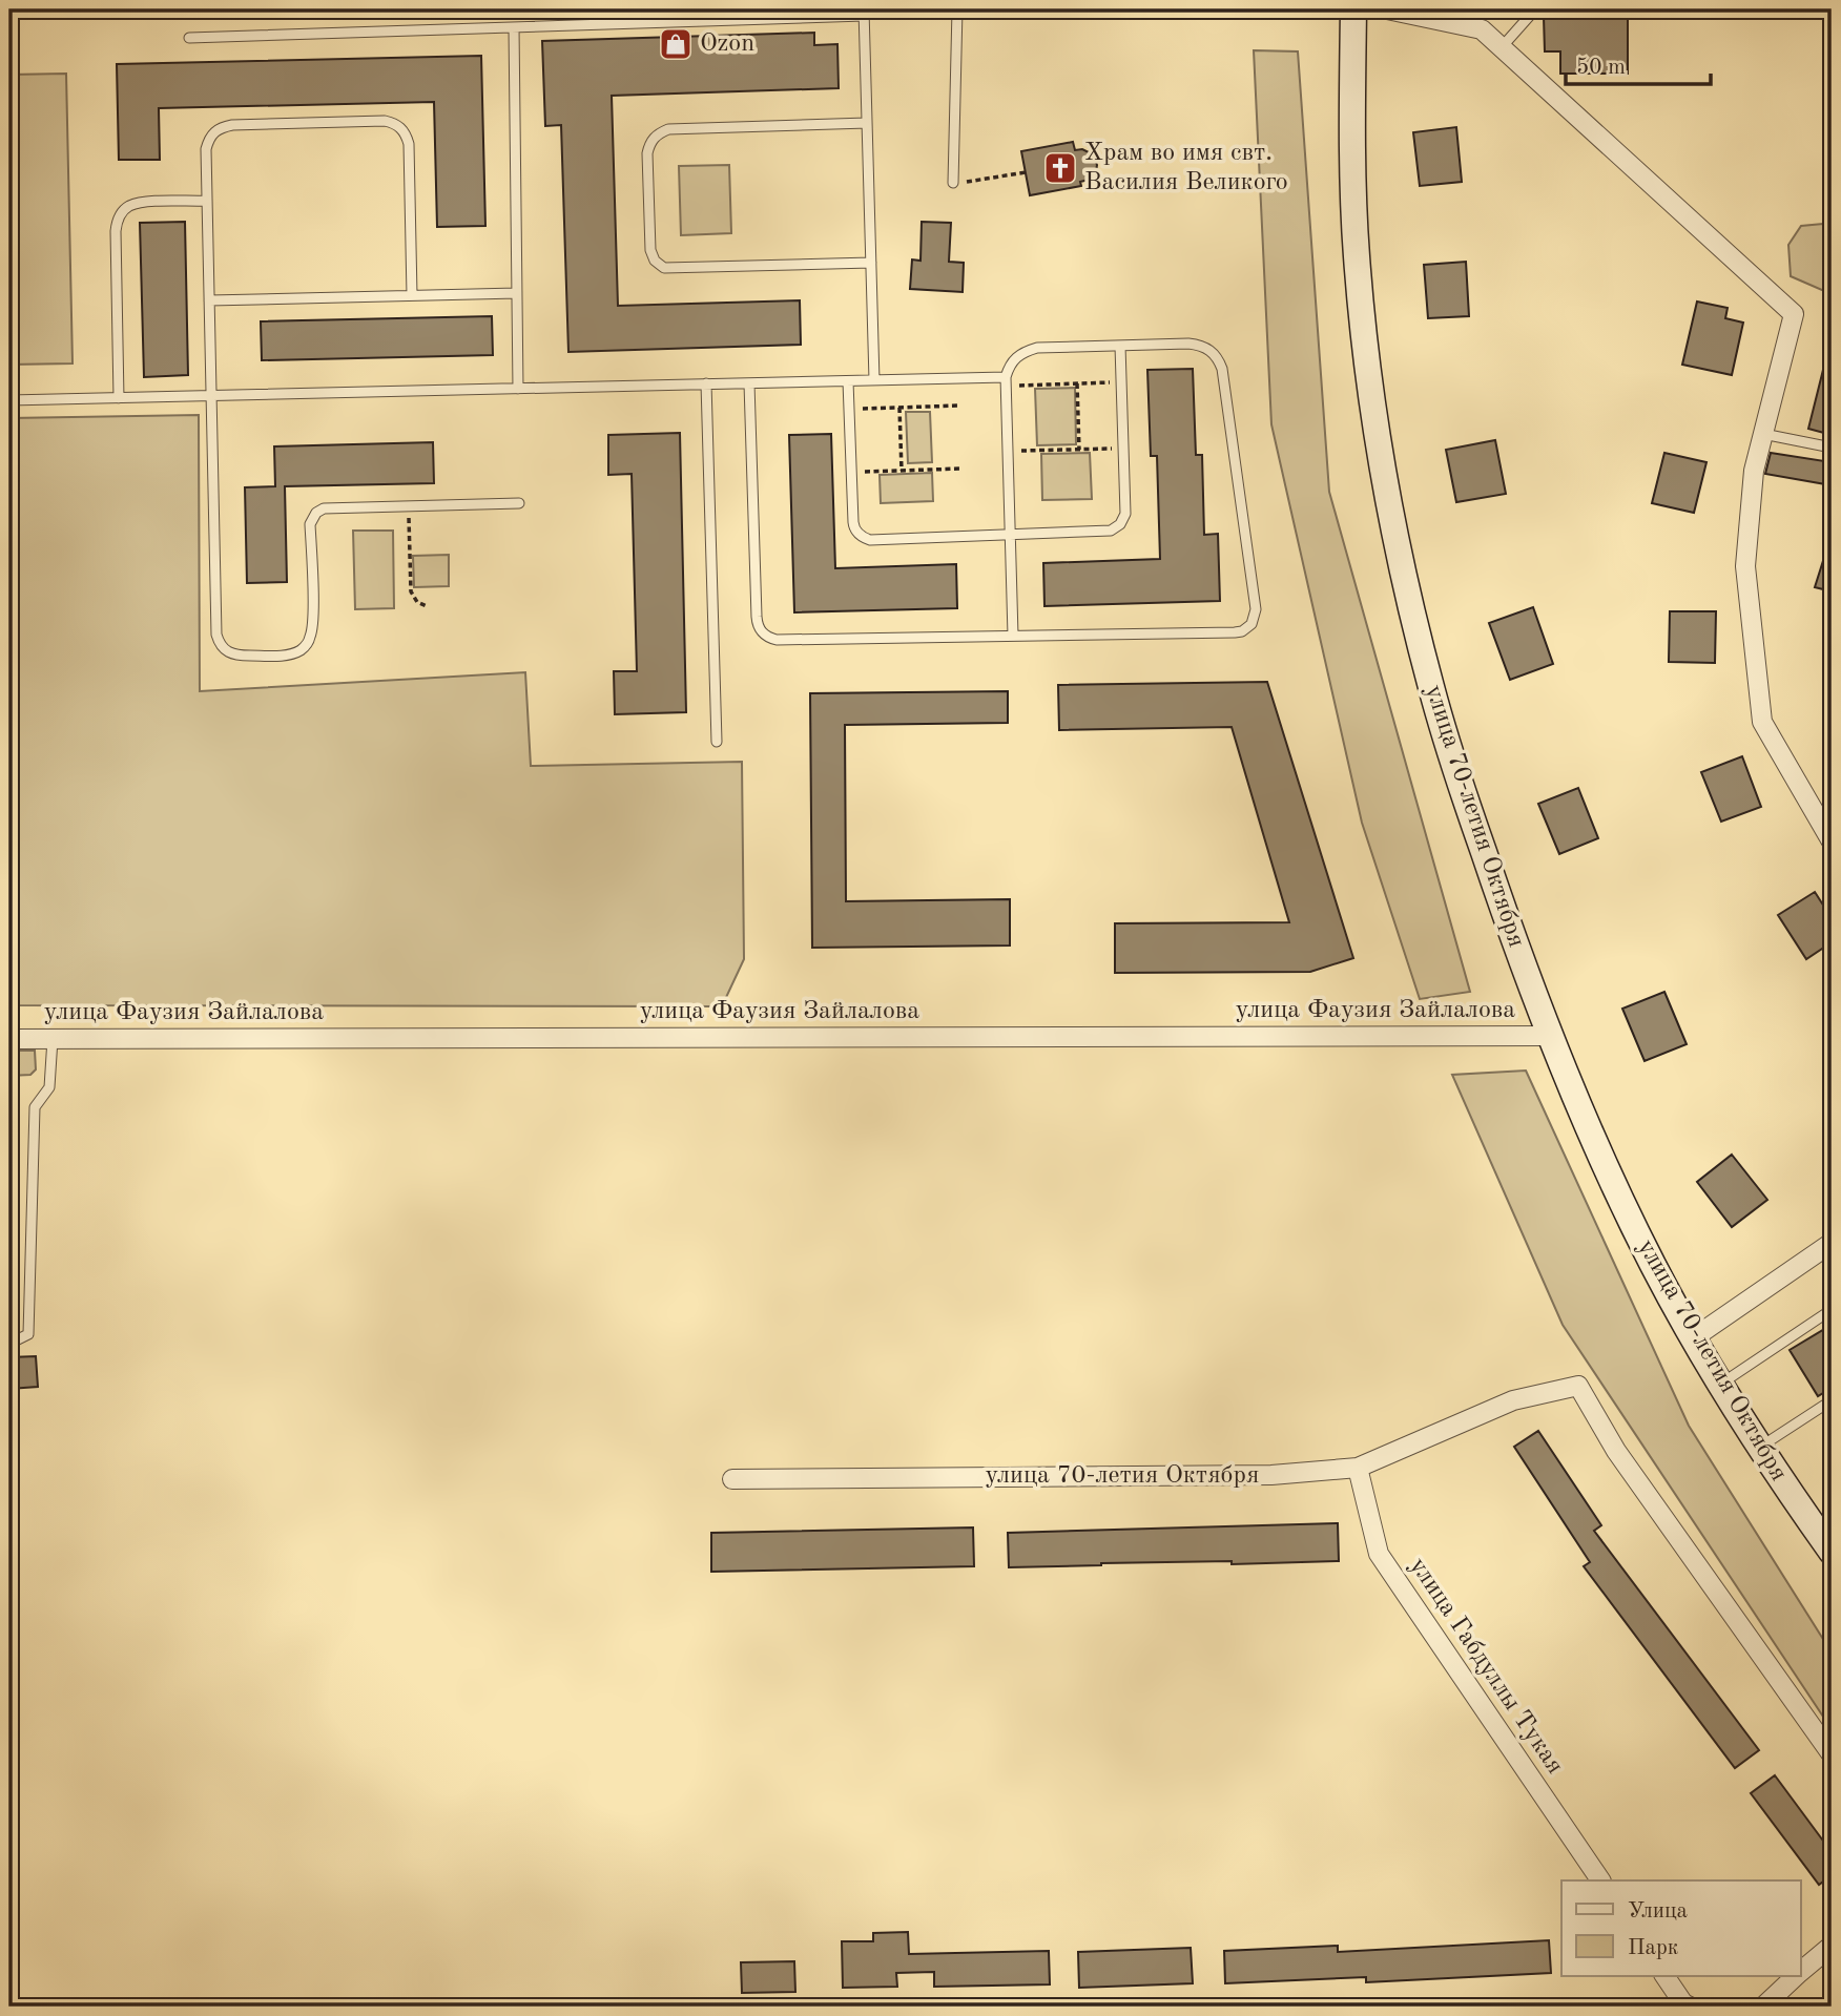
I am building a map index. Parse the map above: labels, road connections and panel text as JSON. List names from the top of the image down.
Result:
{
  "streets": {
    "main road": ["улица 70-летия Октября"],
    "street": ["улица Фаузия Зайлалова", "улица Габдуллы Тукая"]
  },
  "crossings": [
    ["улица 70-летия Октября", "улица Фаузия Зайлалова"],
    ["улица 70-летия Октября", "улица Габдуллы Тукая"]
  ],
  "places": {
    "shop": ["Ozon"],
    "church": ["Храм во имя свт. Василия Великого"]
  },
  "legend": ["Улица", "Парк"],
  "scale_bar": "50 m"
}
